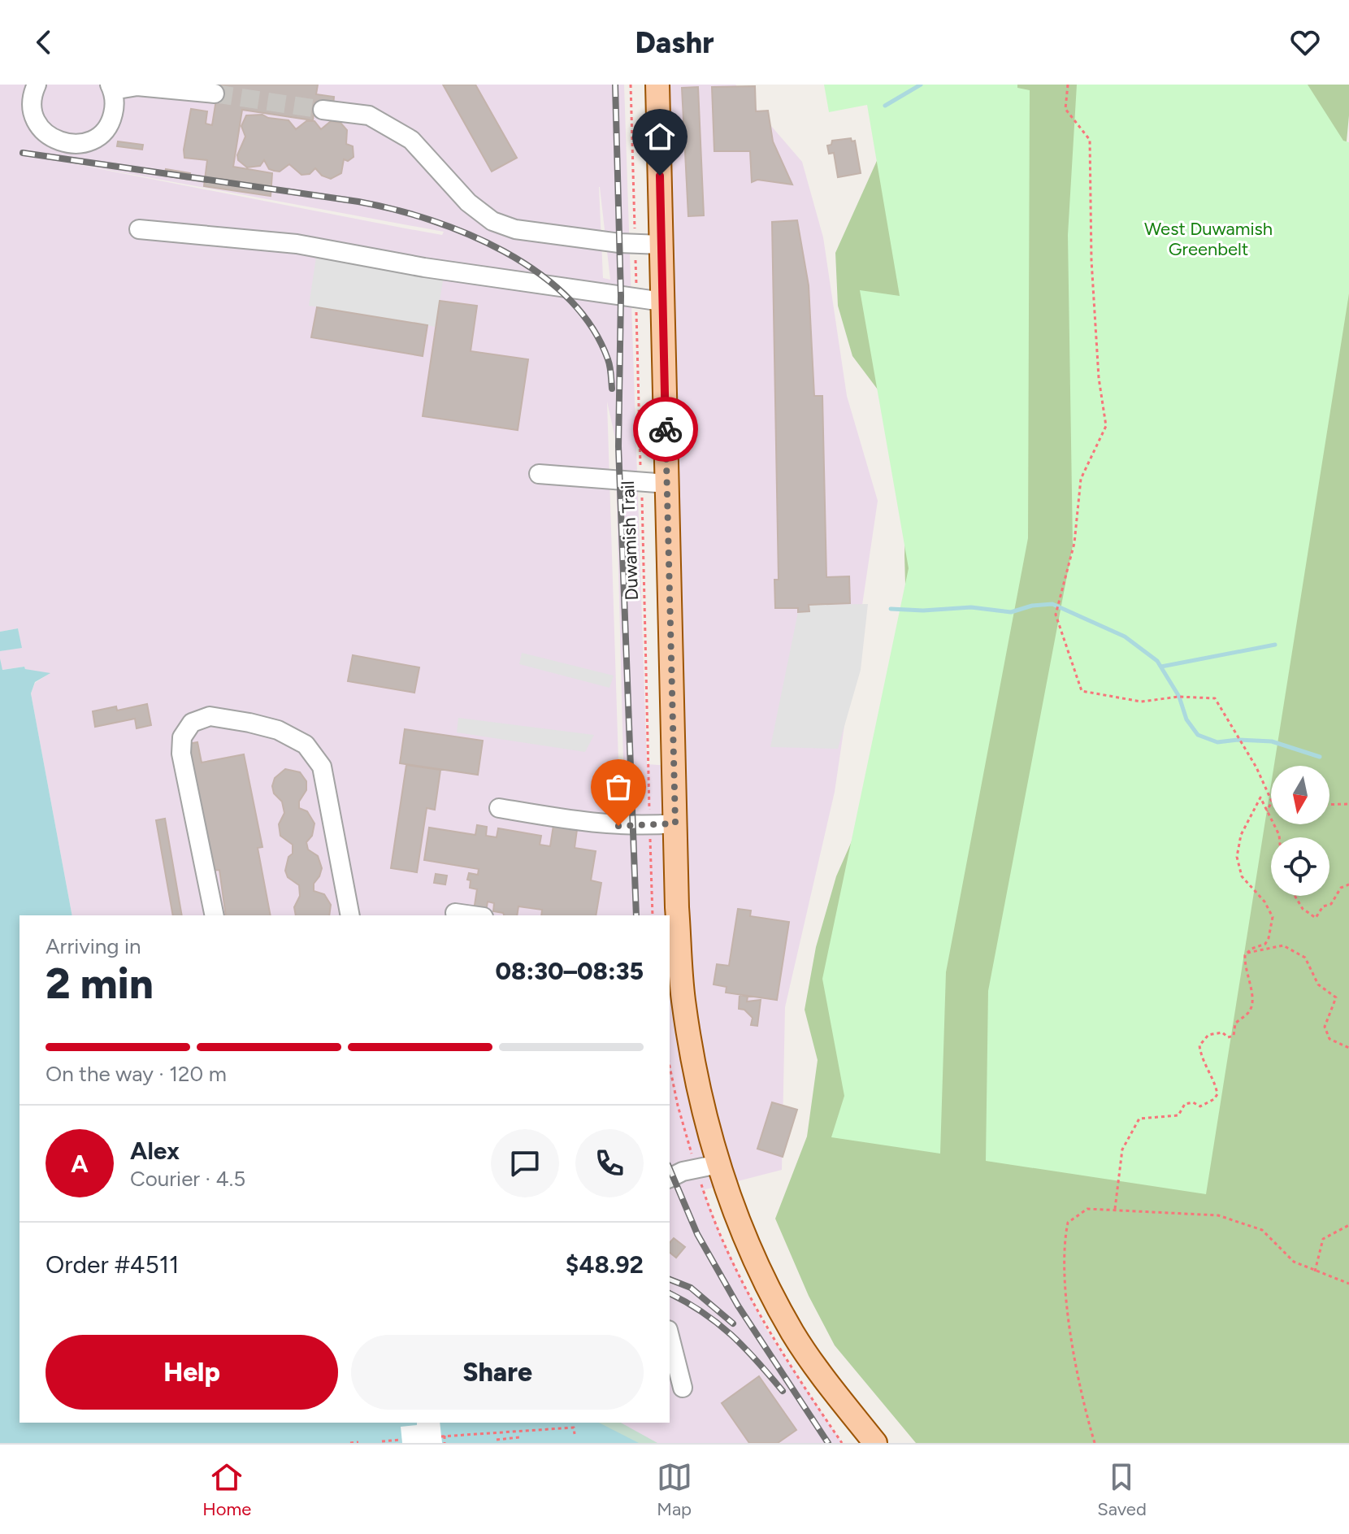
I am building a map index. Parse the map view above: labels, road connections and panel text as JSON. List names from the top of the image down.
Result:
{
  "streets": {
    "path": ["Duwamish Trail"]
  },
  "parks": ["West Duwamish Greenbelt"],
  "north": "bottom",
  "page": {
    "header": "Dashr",
    "heading": ["2 min", "Arriving in", "08:30–08:35"],
    "panel": [
      "Alex",
      "Courier · 4.5",
      "Order #4511",
      "$48.92"
    ],
    "bar": "On the way · 120 m",
    "round": "A",
    "buttons": ["Help", "Share"],
    "tabs": ["Home", "Map", "Saved"]
  }
}
